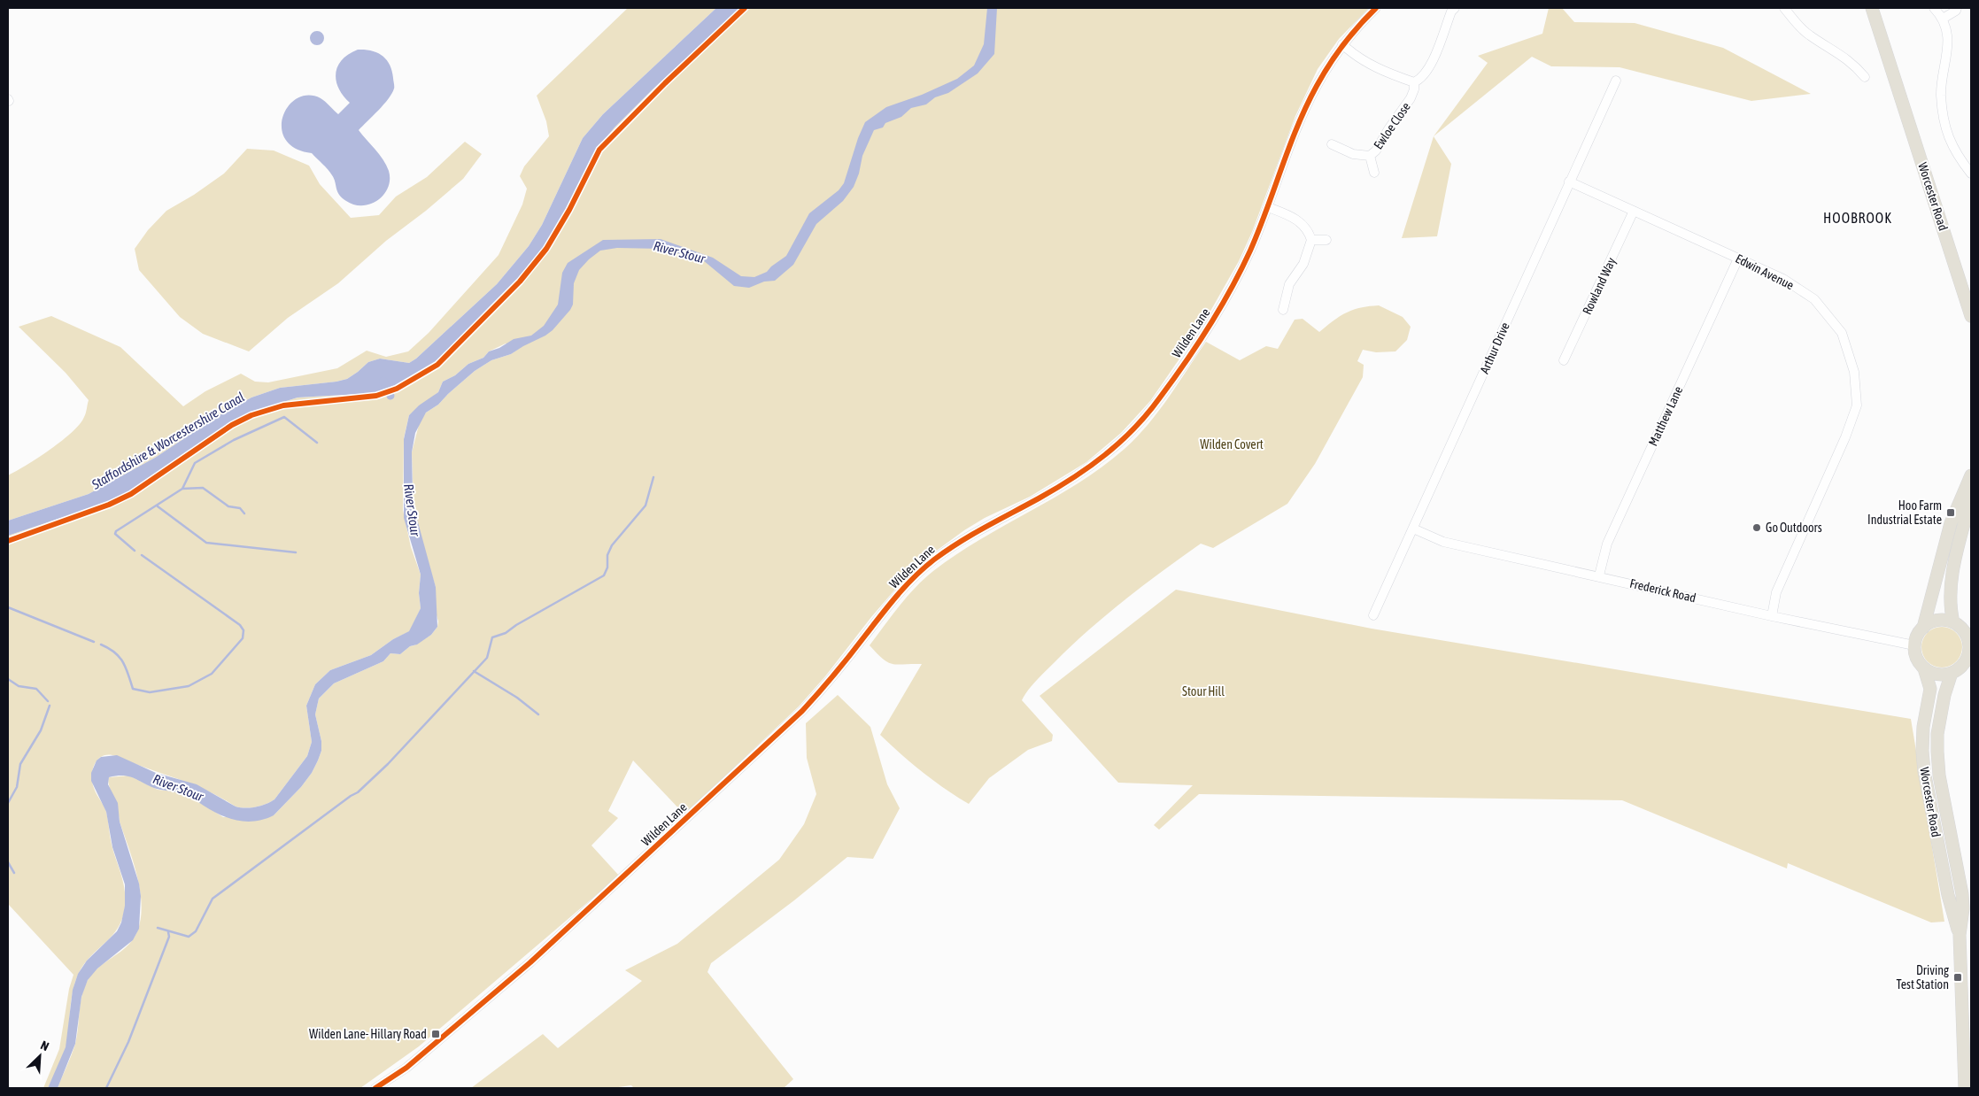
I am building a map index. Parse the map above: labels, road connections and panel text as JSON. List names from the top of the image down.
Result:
{
  "streets": {
    "highway": ["Worcester Road"],
    "street": [
      "Ewloe Close",
      "Edwin Avenue",
      "Rowland Way",
      "Wilden Lane",
      "Arthur Drive",
      "Matthew Lane",
      "Frederick Road"
    ]
  },
  "crossings": [
    ["Worcester Road", "Frederick Road"],
    ["Edwin Avenue", "Rowland Way"],
    ["Edwin Avenue", "Arthur Drive"],
    ["Edwin Avenue", "Matthew Lane"],
    ["Edwin Avenue", "Frederick Road"],
    ["Arthur Drive", "Frederick Road"],
    ["Matthew Lane", "Frederick Road"]
  ],
  "districts": ["HOOBROOK"],
  "water": ["River Stour", "Staffordshire & Worcestershire Canal"],
  "parks": ["Wilden Covert", "Stour Hill"],
  "places": {
    "transit": ["Hoo Farm Industrial Estate", "Driving Test Station", "Wilden Lane- Hillary Road"],
    "other": ["Go Outdoors"]
  },
  "north": "top right"
}
